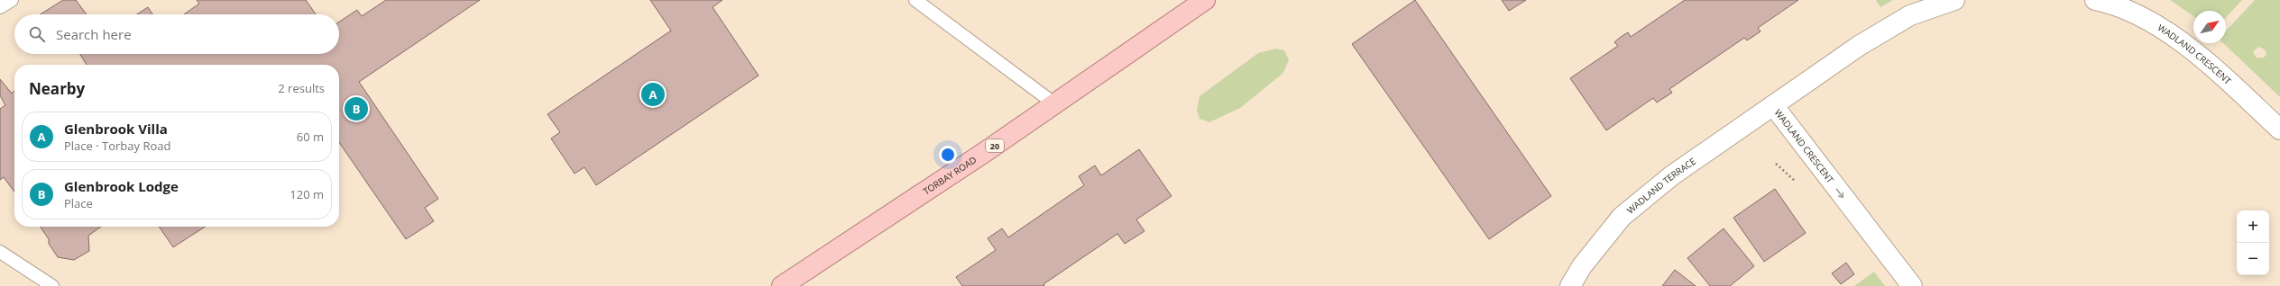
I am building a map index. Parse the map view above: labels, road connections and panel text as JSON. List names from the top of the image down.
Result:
{
  "streets": {
    "main road": ["20", "TORBAY ROAD"],
    "street": ["WADLAND CRESCENT", "WADLAND TERRACE"]
  },
  "crossings": [
    ["WADLAND CRESCENT", "WADLAND TERRACE"]
  ],
  "north": "top right",
  "page": {
    "search": "Search here",
    "heading": ["Nearby", "2 results"],
    "pins": ["A", "B"],
    "list": [
      {
        "mark": "A",
        "name": "Glenbrook Villa",
        "note": "Place · Torbay Road",
        "value": "60 m"
      },
      {
        "mark": "B",
        "name": "Glenbrook Lodge",
        "note": "Place",
        "value": "120 m"
      }
    ],
    "map_buttons": ["+", "−"]
  }
}
